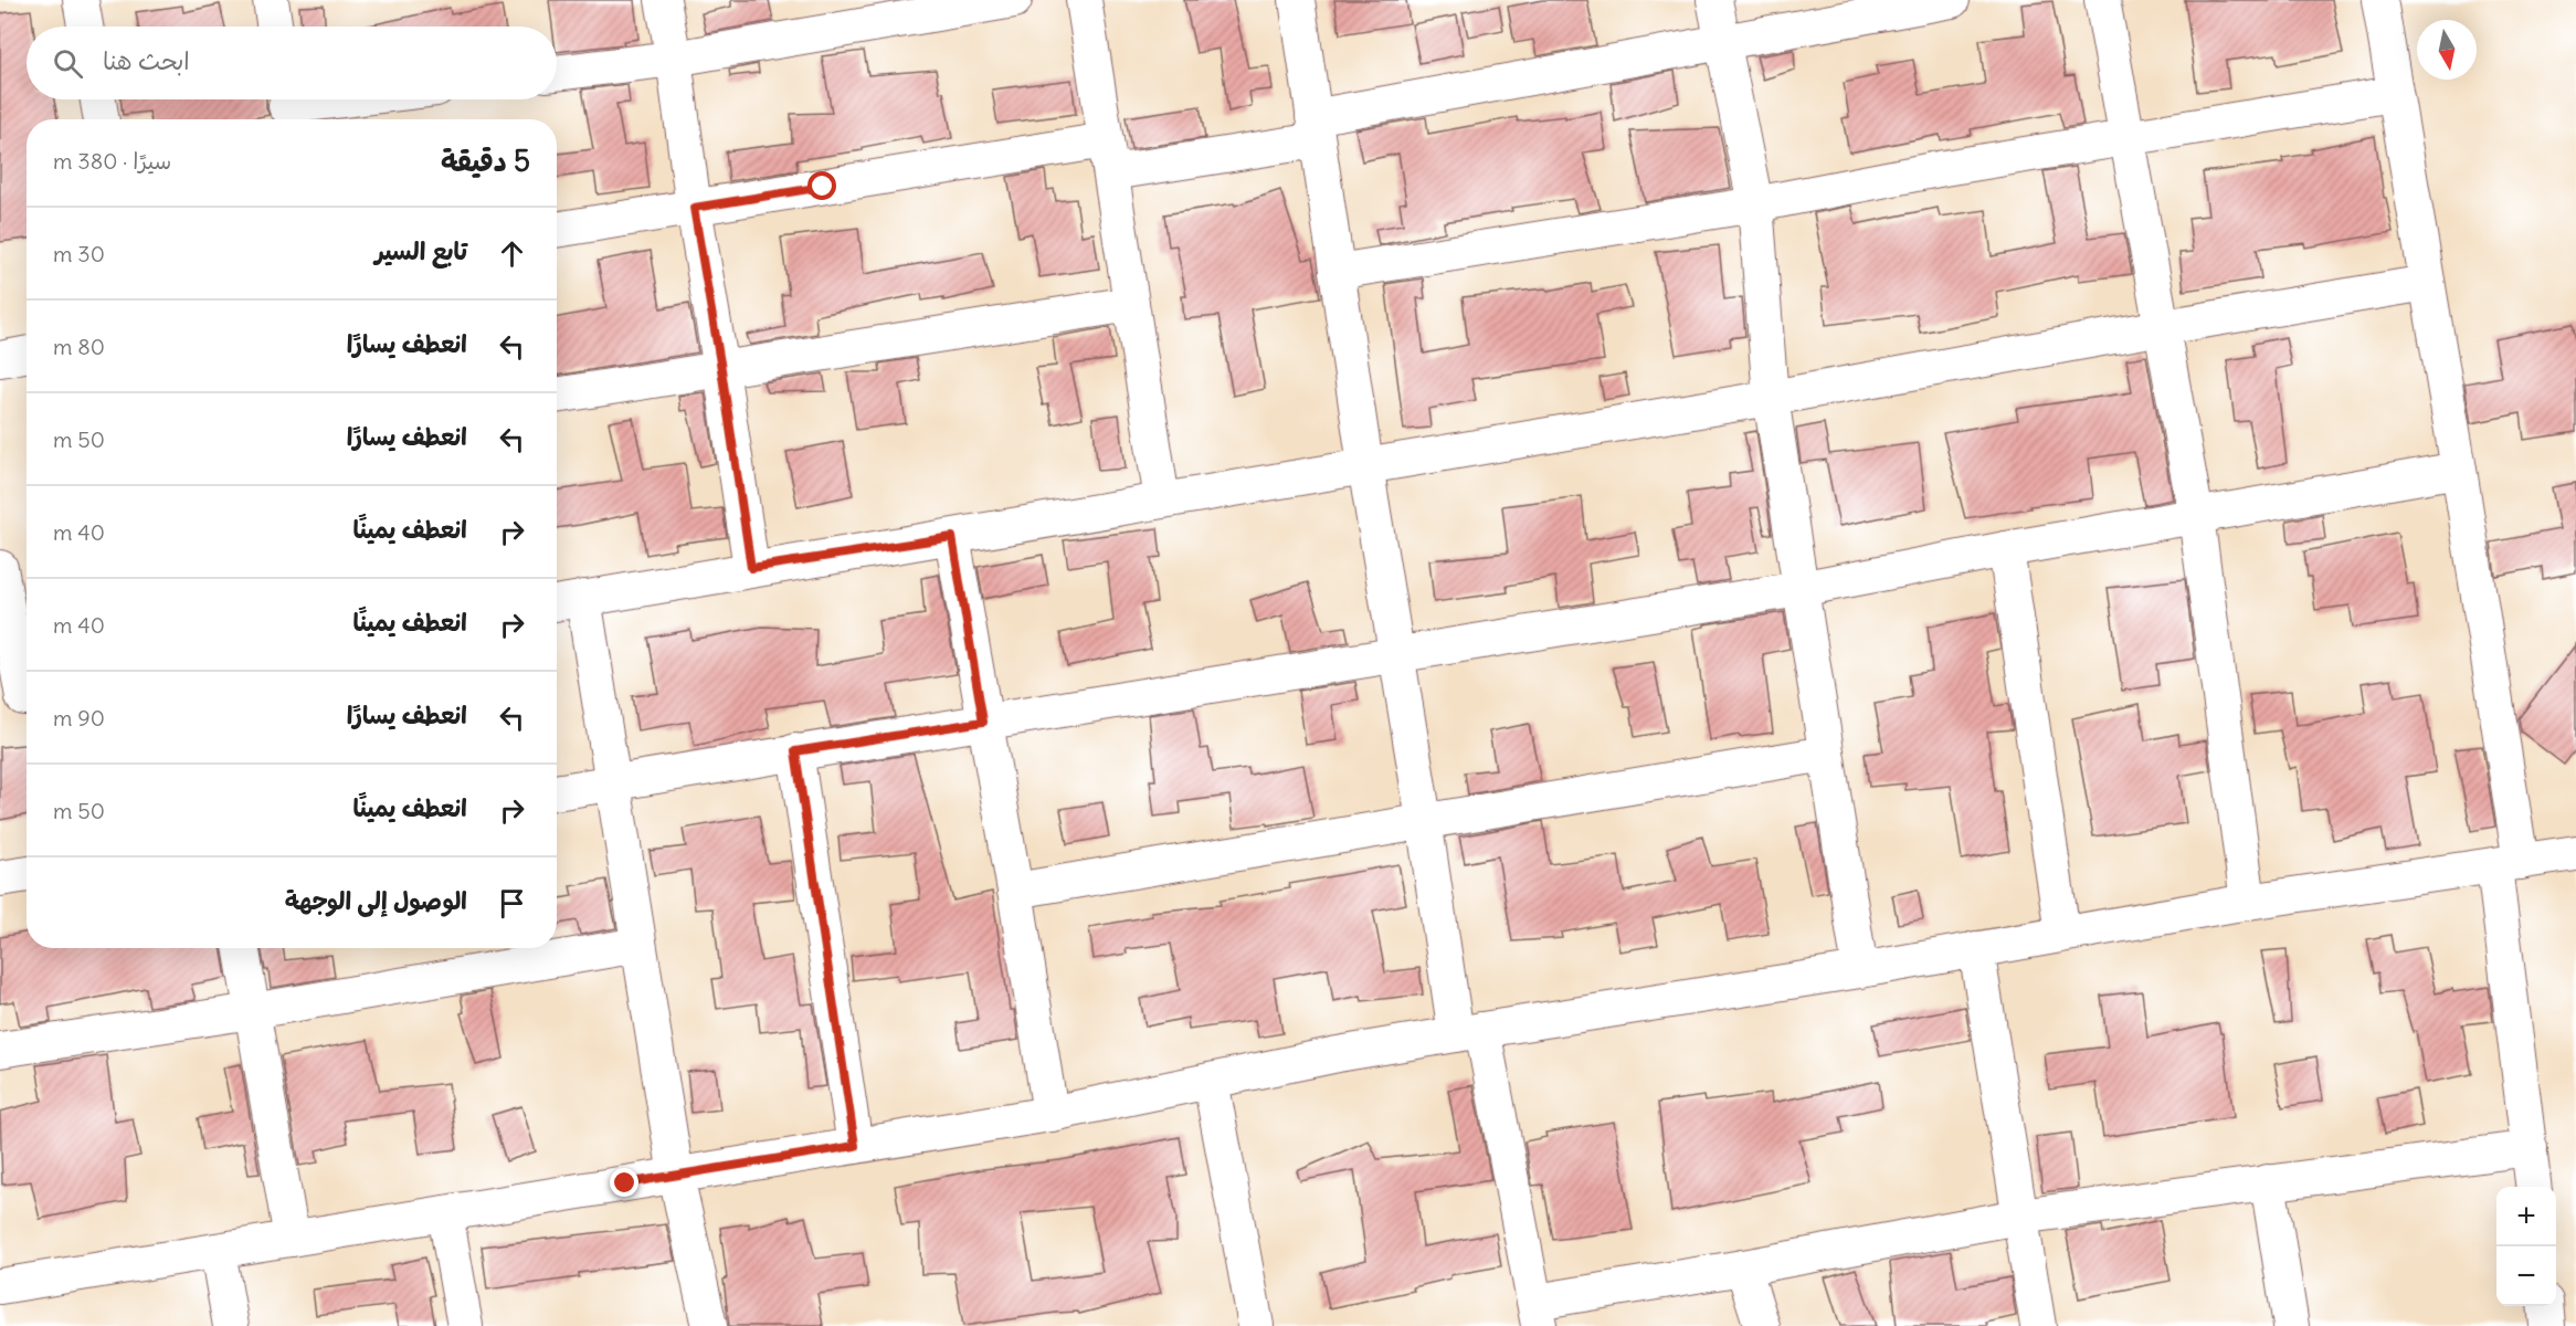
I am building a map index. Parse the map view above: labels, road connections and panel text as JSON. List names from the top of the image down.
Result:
{
  "north": "bottom",
  "page": {
    "search": "ابحث هنا",
    "heading": ["5 دقيقة", "سيرًا · 380 m"],
    "list": [
      ["تابع السير", "30 m"],
      ["انعطف يسارًا", "80 m"],
      ["انعطف يسارًا", "50 m"],
      ["انعطف يمينًا", "40 m"],
      ["انعطف يمينًا", "40 m"],
      ["انعطف يسارًا", "90 m"],
      ["انعطف يمينًا", "50 m"],
      "الوصول إلى الوجهة"
    ],
    "map_buttons": ["+", "−"]
  }
}
